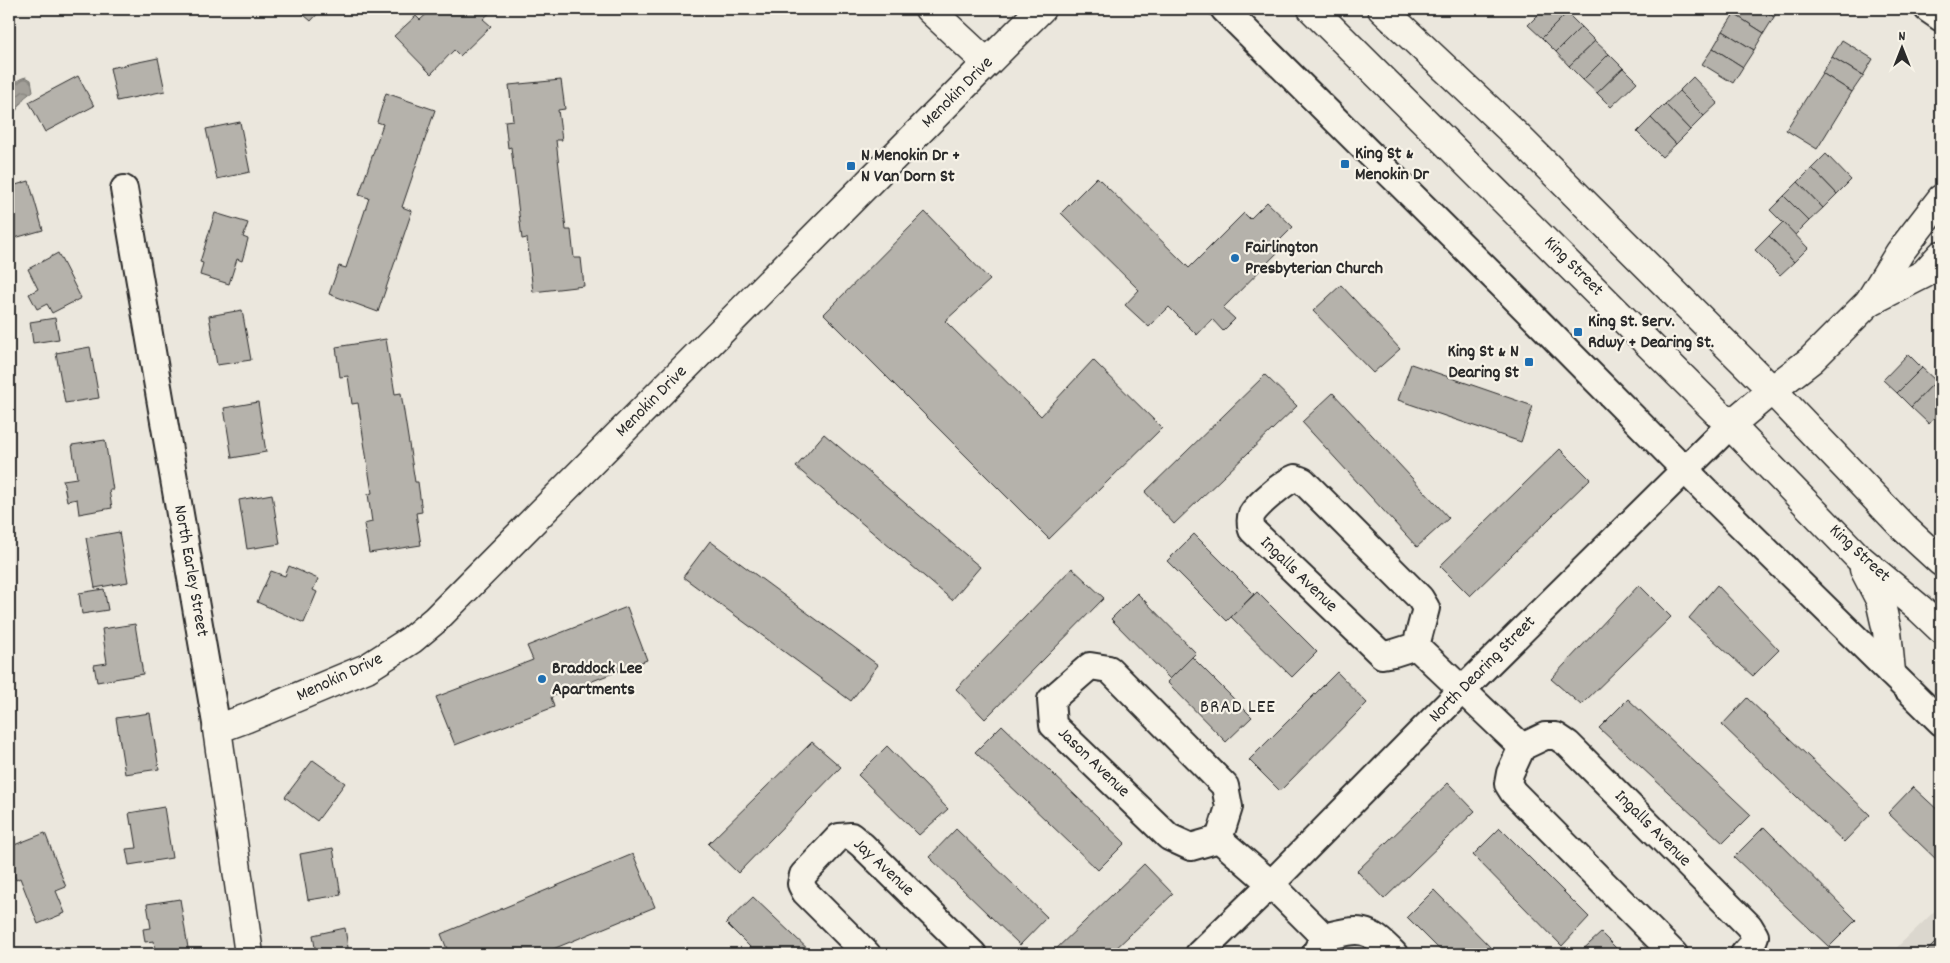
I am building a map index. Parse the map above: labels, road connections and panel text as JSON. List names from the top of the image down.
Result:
{
  "streets": {
    "main road": [
      "Menokin Drive",
      "King Street",
      "North Earley Street",
      "North Dearing Street"
    ],
    "street": ["Ingalls Avenue", "Jason Avenue", "Jay Avenue"]
  },
  "crossings": [
    ["Menokin Drive", "North Earley Street"],
    ["King Street", "North Dearing Street"]
  ],
  "districts": ["BRAD LEE"],
  "places": {
    "transit": [
      "King St & Menokin Dr",
      "N Menokin Dr + N Van Dorn St",
      "King St. Serv. Rdwy + Dearing St.",
      "King St & N Dearing St"
    ],
    "other": ["Fairlington Presbyterian Church", "Braddock Lee Apartments"]
  },
  "north": "top"
}
